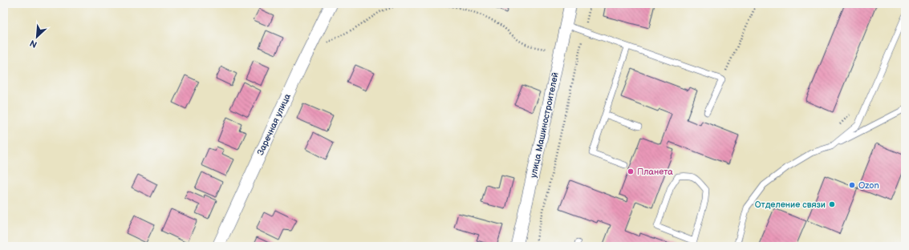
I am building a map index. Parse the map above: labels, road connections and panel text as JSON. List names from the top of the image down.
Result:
{
  "streets": {
    "street": ["Заречная улица", "улица Машиностроителей"]
  },
  "places": ["Планета", "Ozon", "Отделение связи"],
  "north": "bottom left"
}
